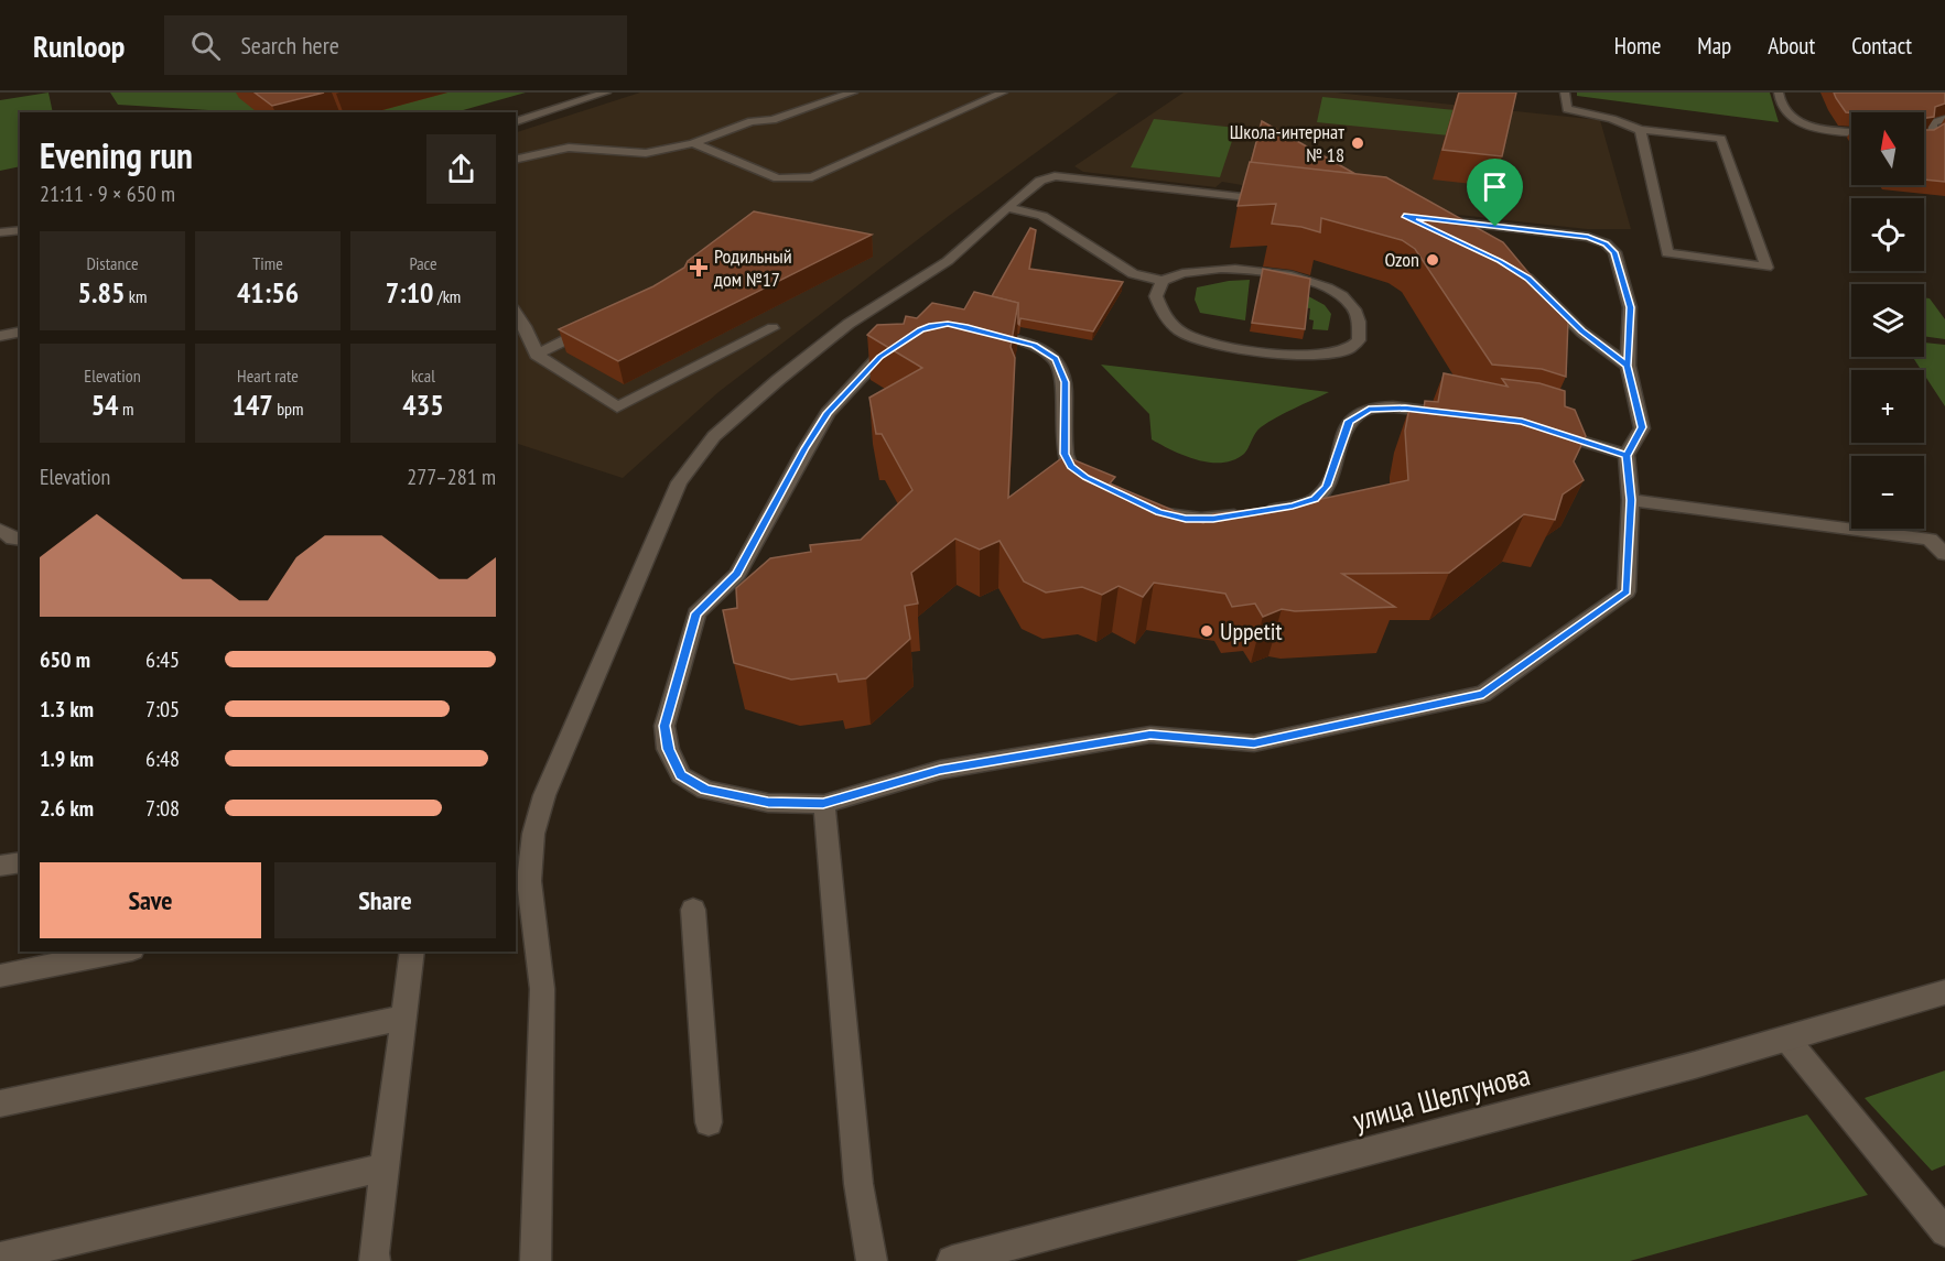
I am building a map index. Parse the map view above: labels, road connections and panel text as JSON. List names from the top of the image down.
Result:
{
  "streets": {
    "street": ["улица Шелгунова"]
  },
  "places": {
    "other": ["Школа-интернат № 18", "Ozon", "Uppetit"],
    "health": ["Родильный дом №17"]
  },
  "north": "top",
  "page": {
    "header": "Runloop",
    "search": "Search here",
    "nav": [
      "Home",
      "Map",
      "About",
      "Contact"
    ],
    "map_buttons": ["+", "−"],
    "heading": ["Evening run", "21:11 · 9 × 650 m"],
    "stats": [
      ["Distance", "5.85 km"],
      ["Time", "41:56"],
      ["Pace", "7:10 /km"],
      ["Elevation", "54 m"],
      ["Heart rate", "147 bpm"],
      ["kcal", "435"]
    ],
    "chart": ["Elevation", "277–281 m"],
    "list": [
      {
        "name": "650 m",
        "note": "6:45"
      },
      {
        "name": "1.3 km",
        "note": "7:05"
      },
      {
        "name": "1.9 km",
        "note": "6:48"
      },
      {
        "name": "2.6 km",
        "note": "7:08"
      }
    ],
    "buttons": ["Save", "Share"]
  }
}
